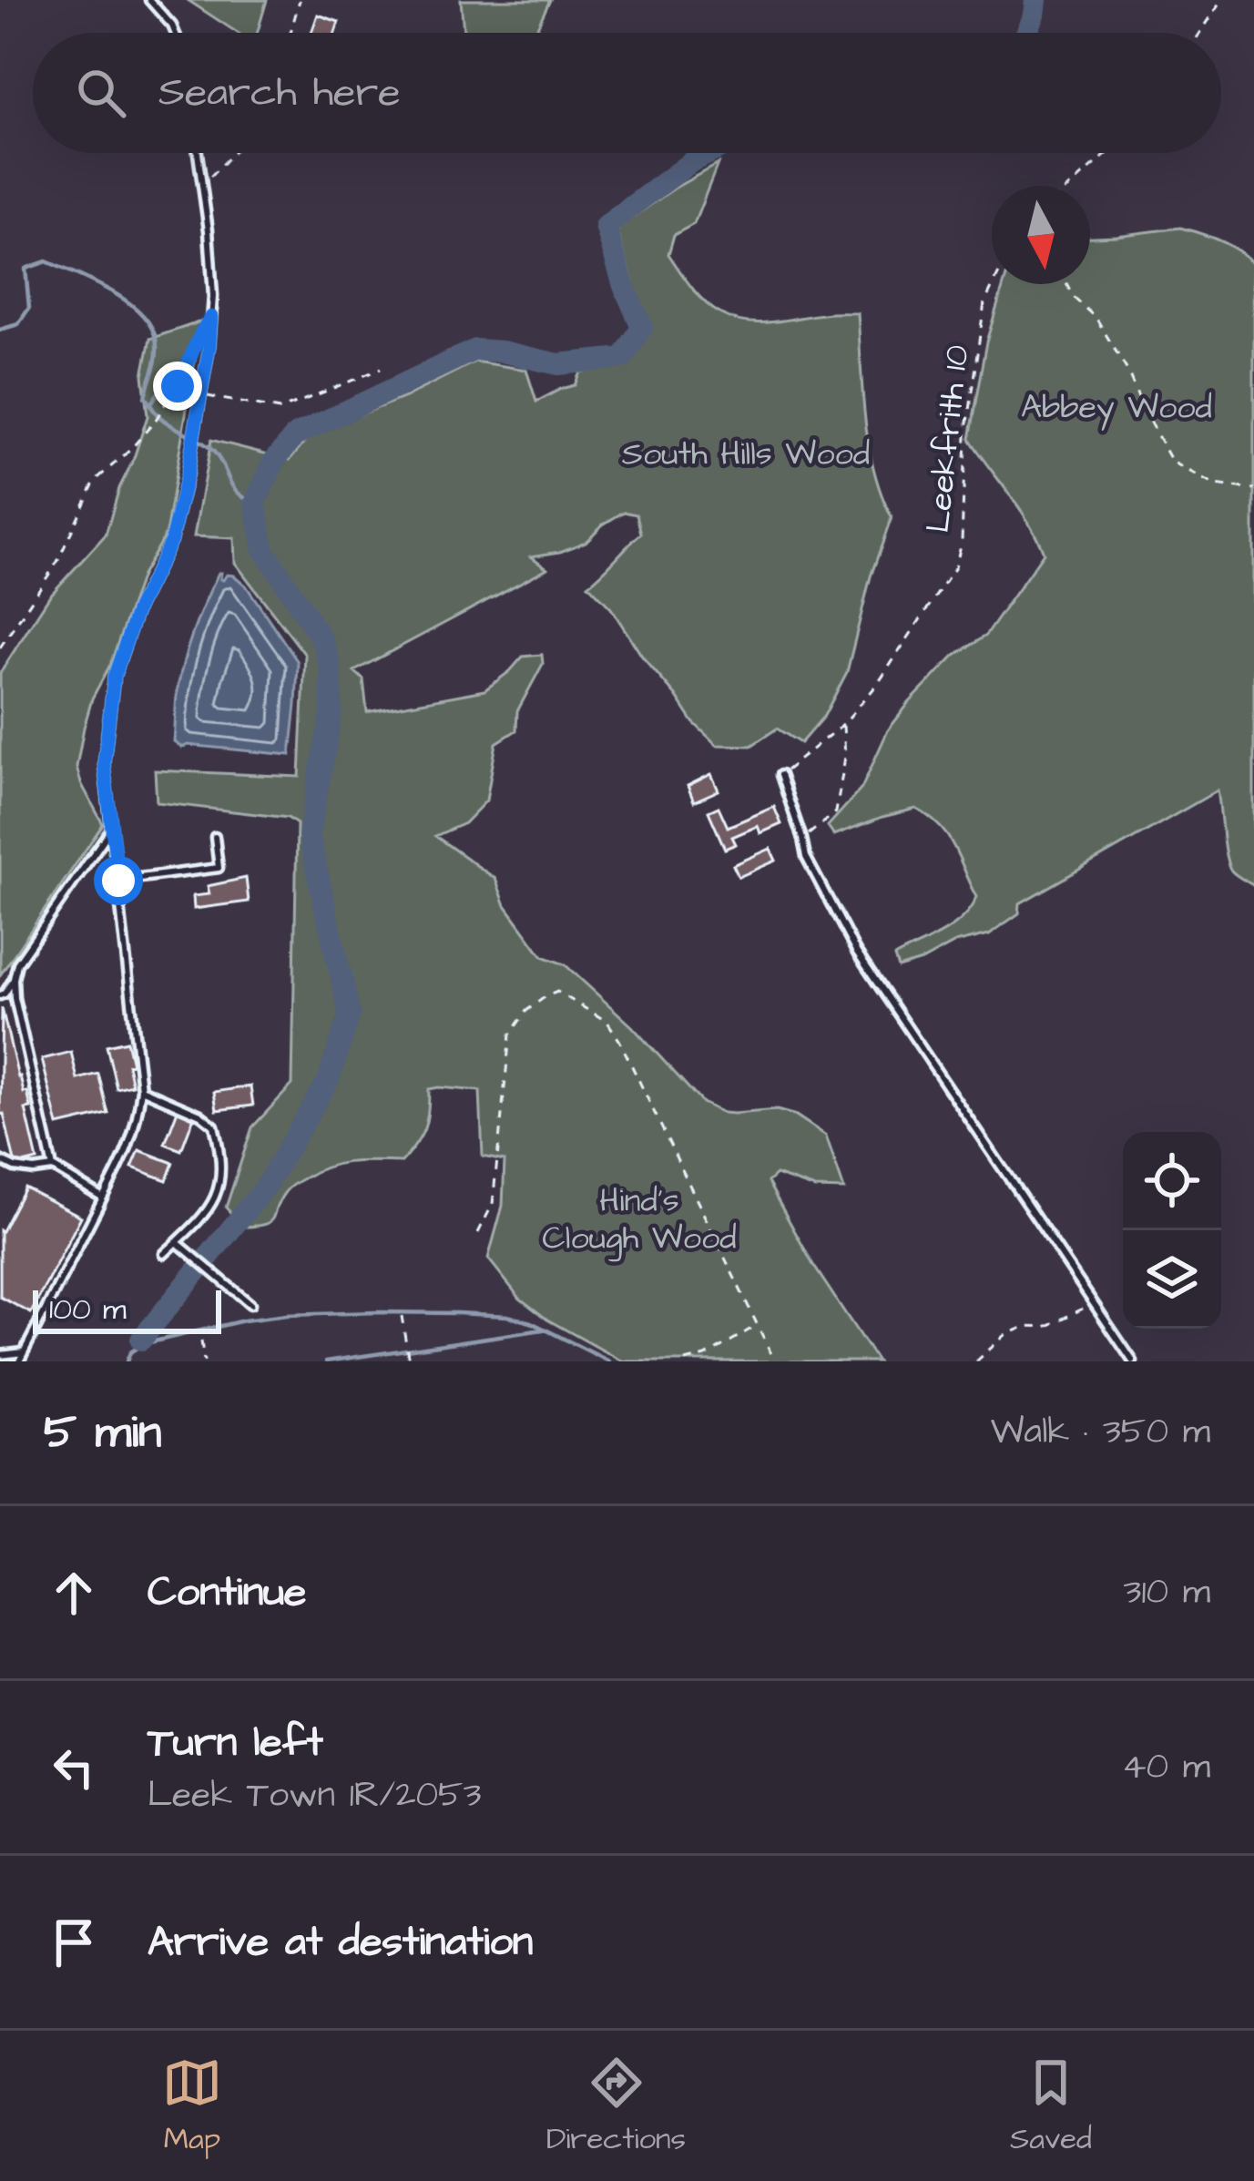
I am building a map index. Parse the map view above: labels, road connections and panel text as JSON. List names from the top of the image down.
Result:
{
  "streets": {
    "path": ["Leekfrith 10"]
  },
  "parks": ["Abbey Wood", "South Hills Wood", "Hind's Clough Wood"],
  "scale_bar": "100 m",
  "north": "bottom",
  "page": {
    "search": "Search here",
    "scale": "100 m",
    "heading": ["5 min", "Walk · 350 m"],
    "list": [
      ["Continue", "310 m"],
      ["Turn left", "Leek Town 1R/2053", "40 m"],
      "Arrive at destination"
    ],
    "nav": ["Map", "Directions", "Saved"]
  }
}
